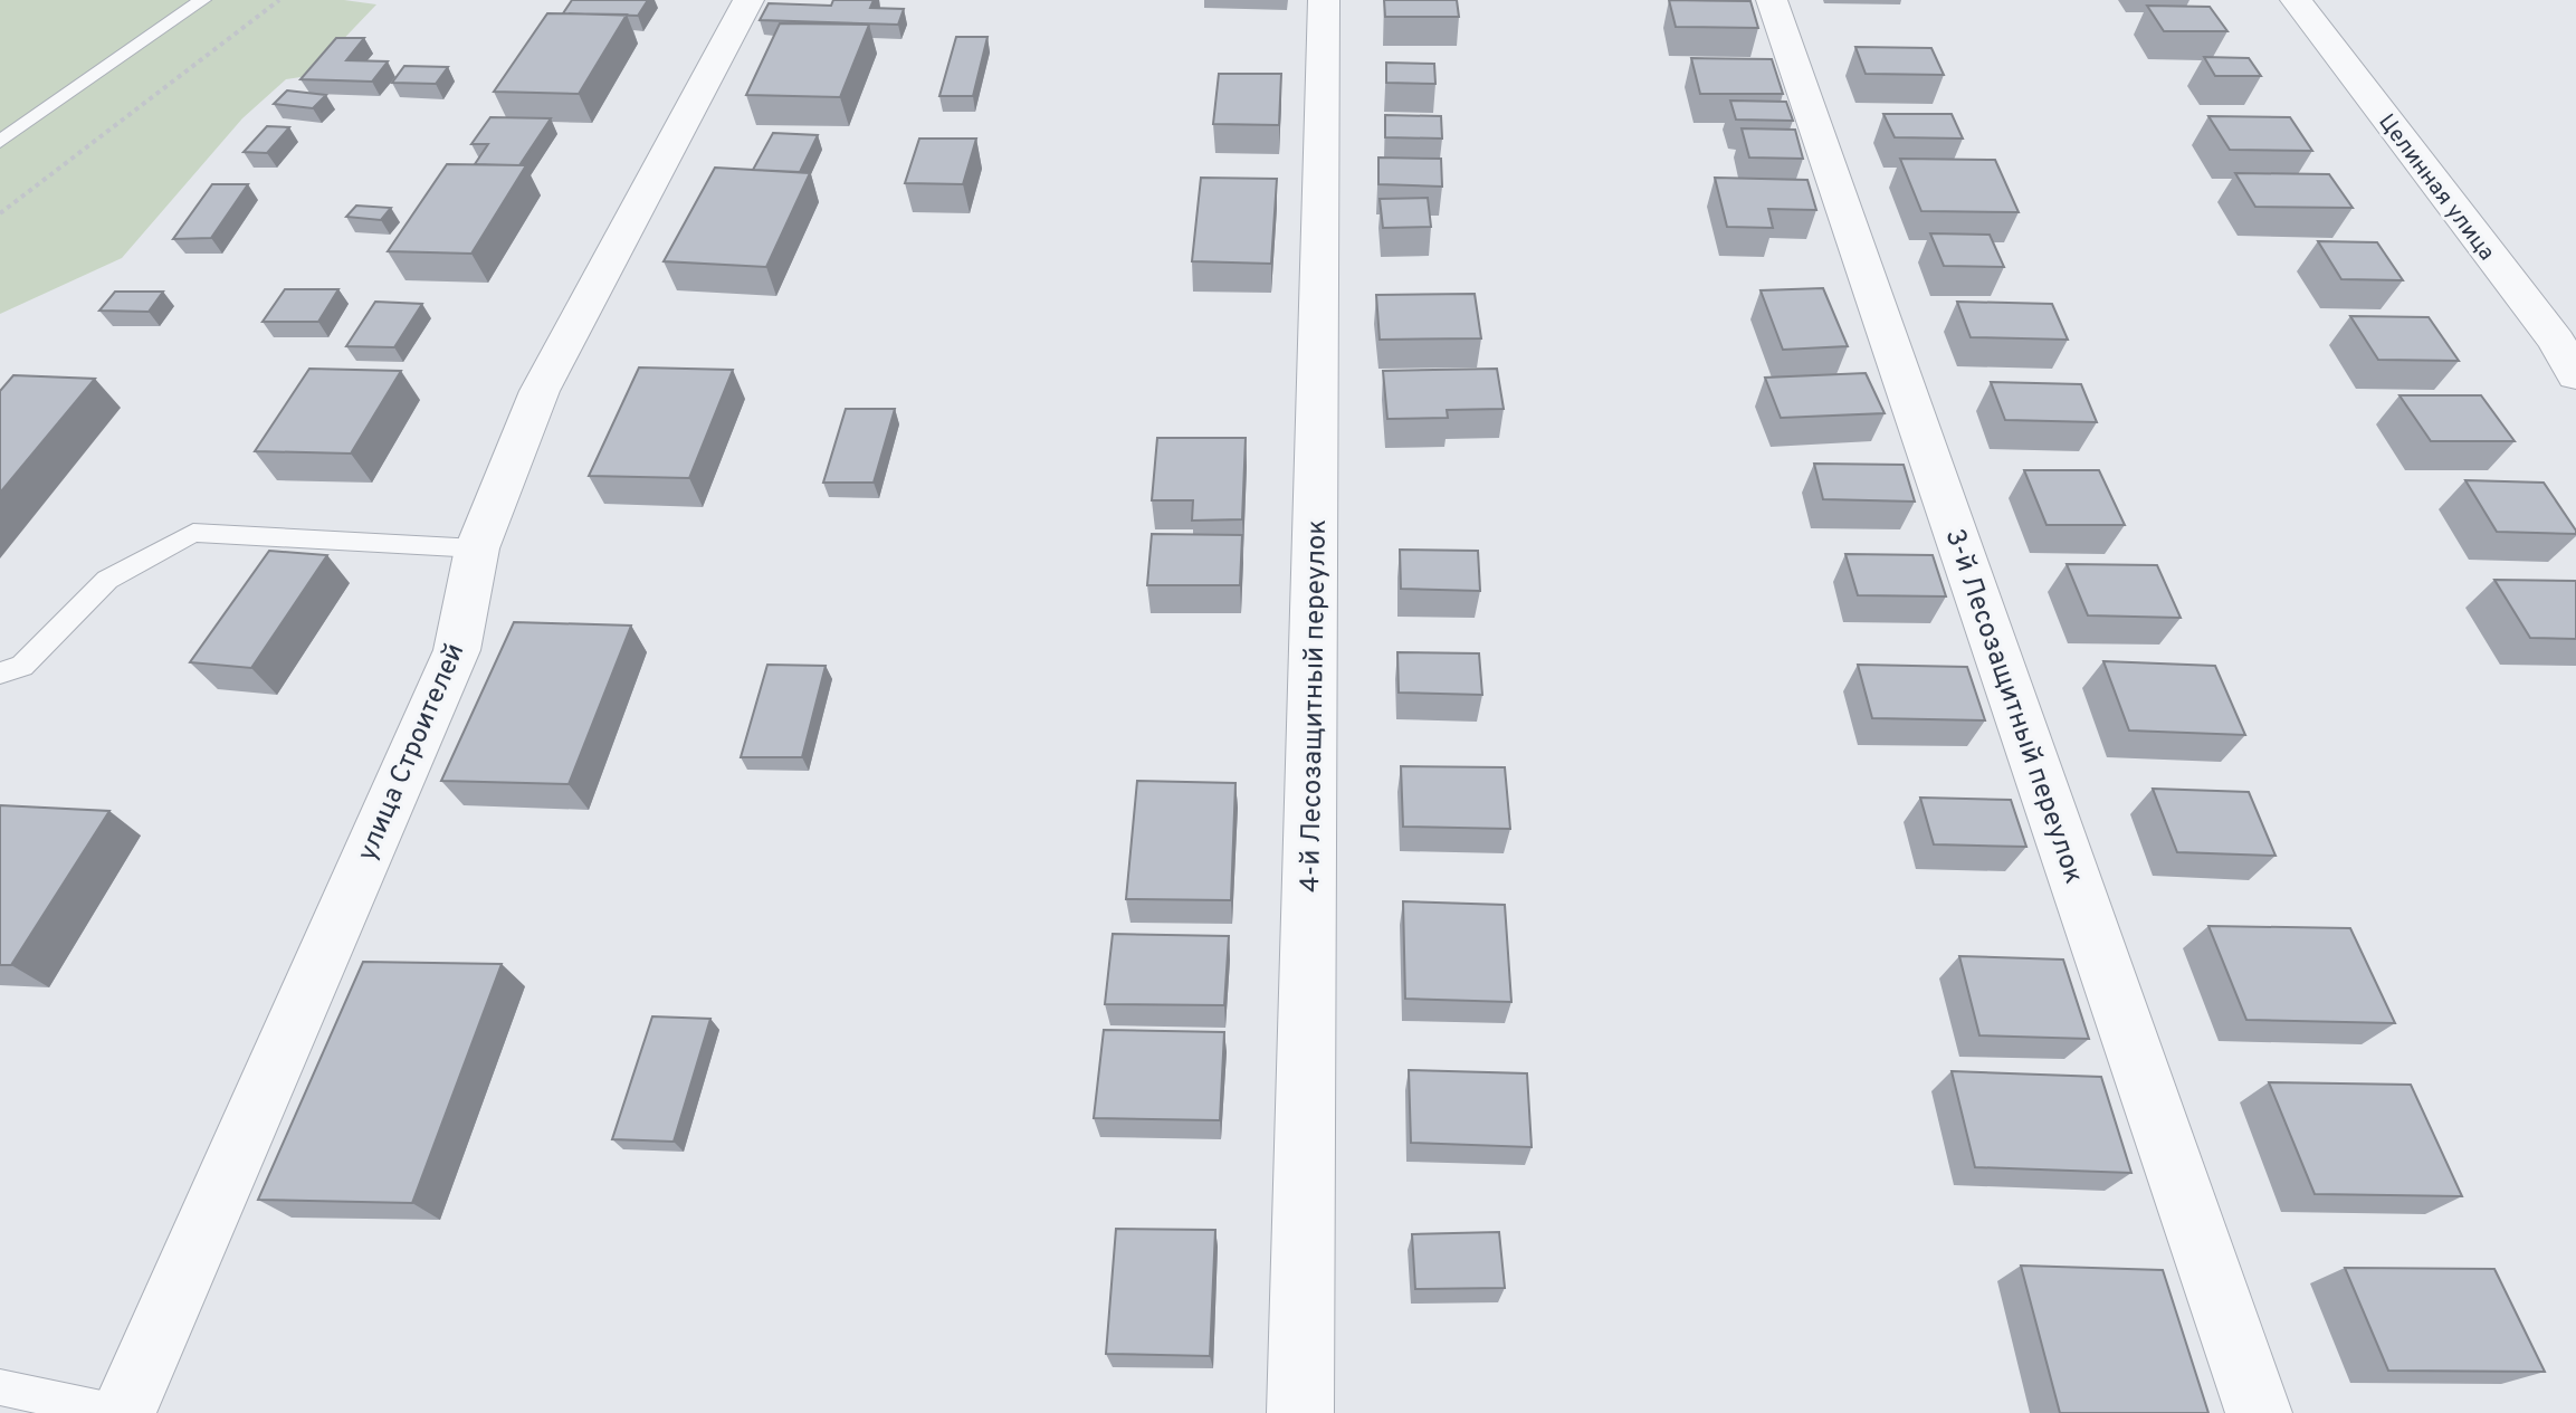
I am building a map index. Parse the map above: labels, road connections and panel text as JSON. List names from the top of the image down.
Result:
{
  "streets": {
    "street": [
      "Целинная улица",
      "4-й Лесозащитный переулок",
      "3-й Лесозащитный переулок",
      "улица Строителей"
    ]
  }
}
